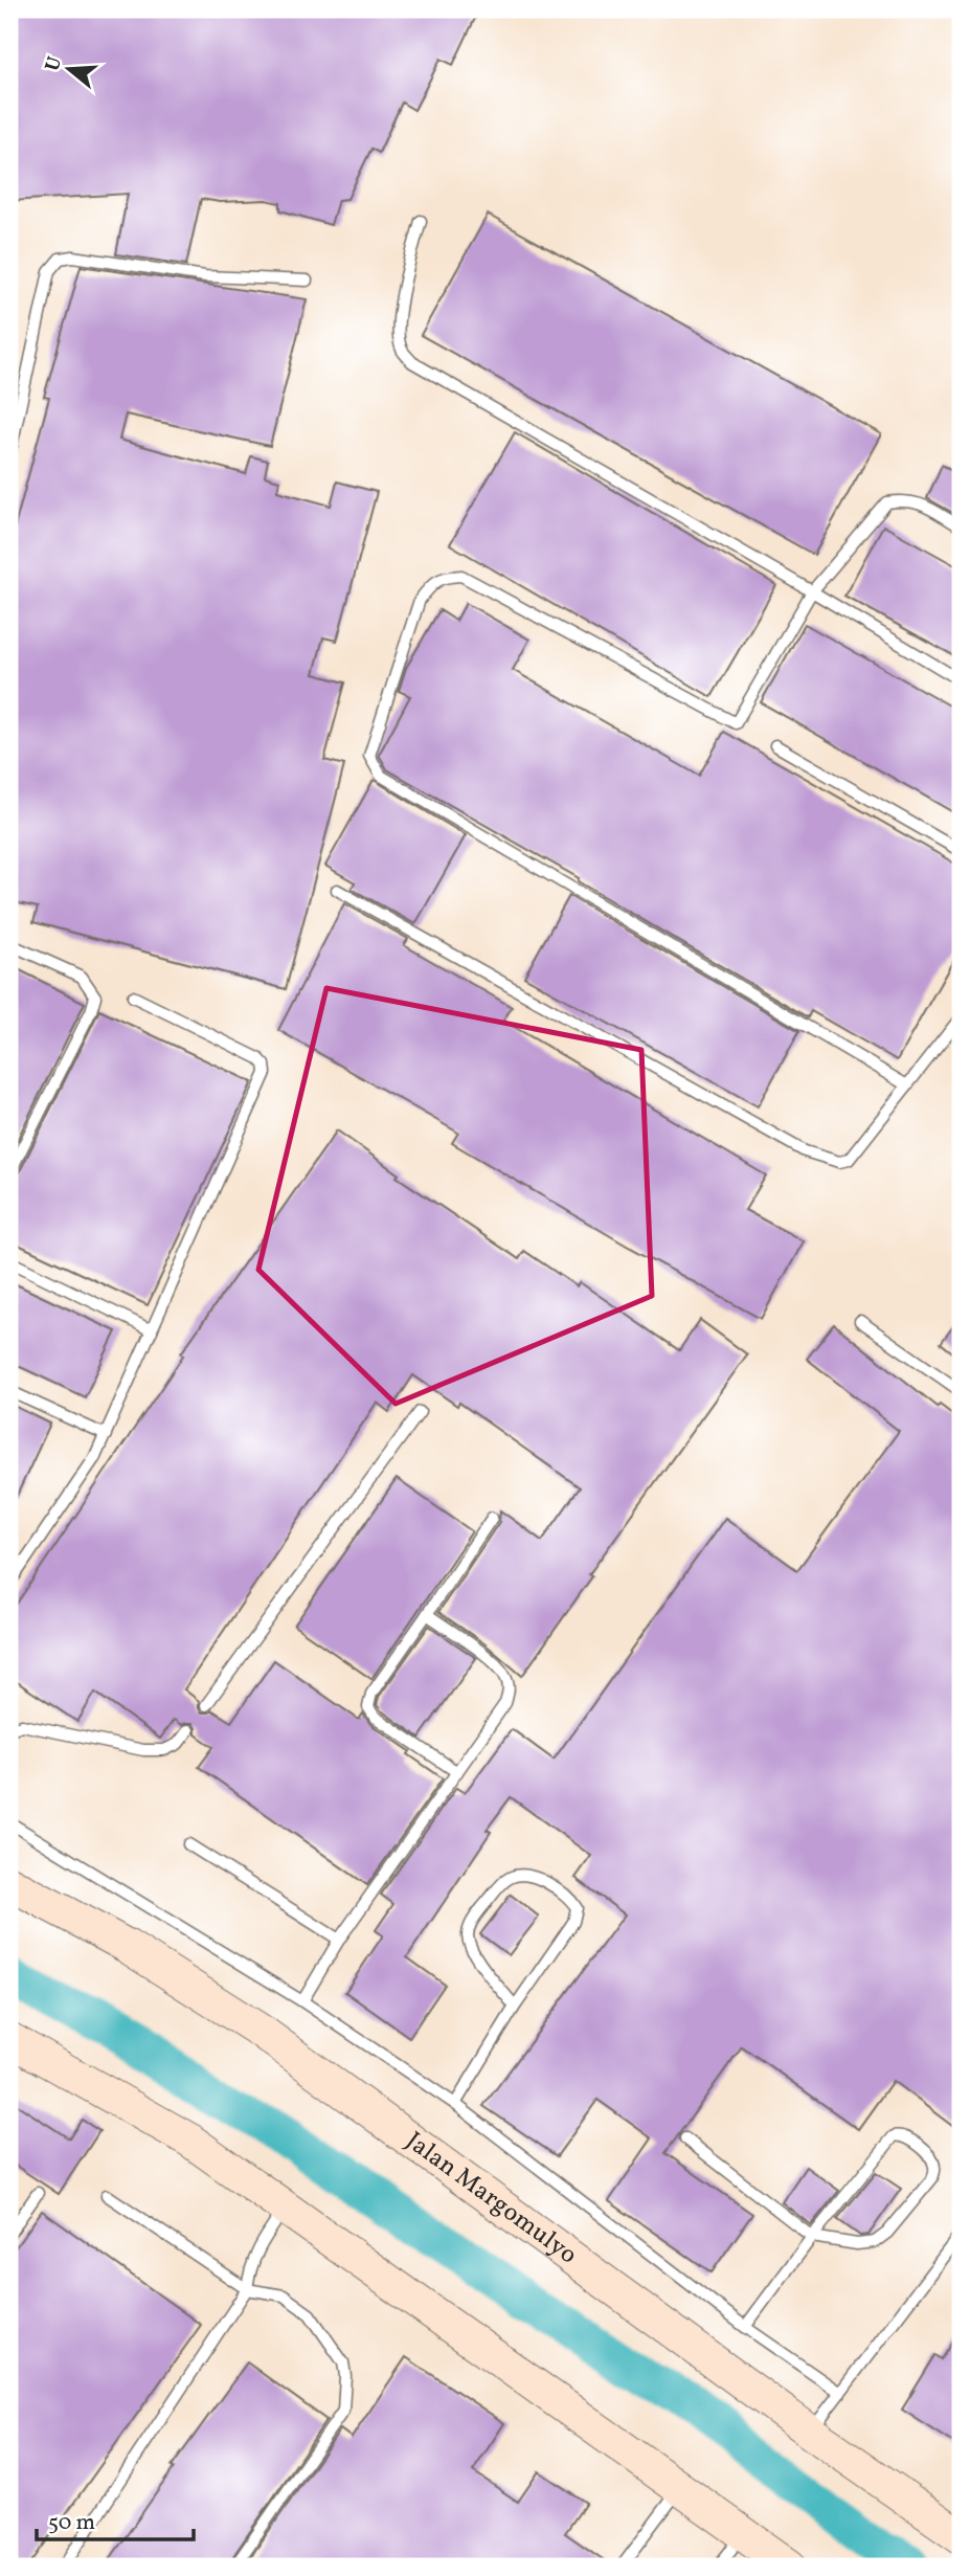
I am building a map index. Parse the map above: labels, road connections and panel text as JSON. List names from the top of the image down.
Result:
{
  "streets": {
    "main road": ["Jalan Margomulyo"]
  },
  "scale_bar": "50 m",
  "north": "left"
}
